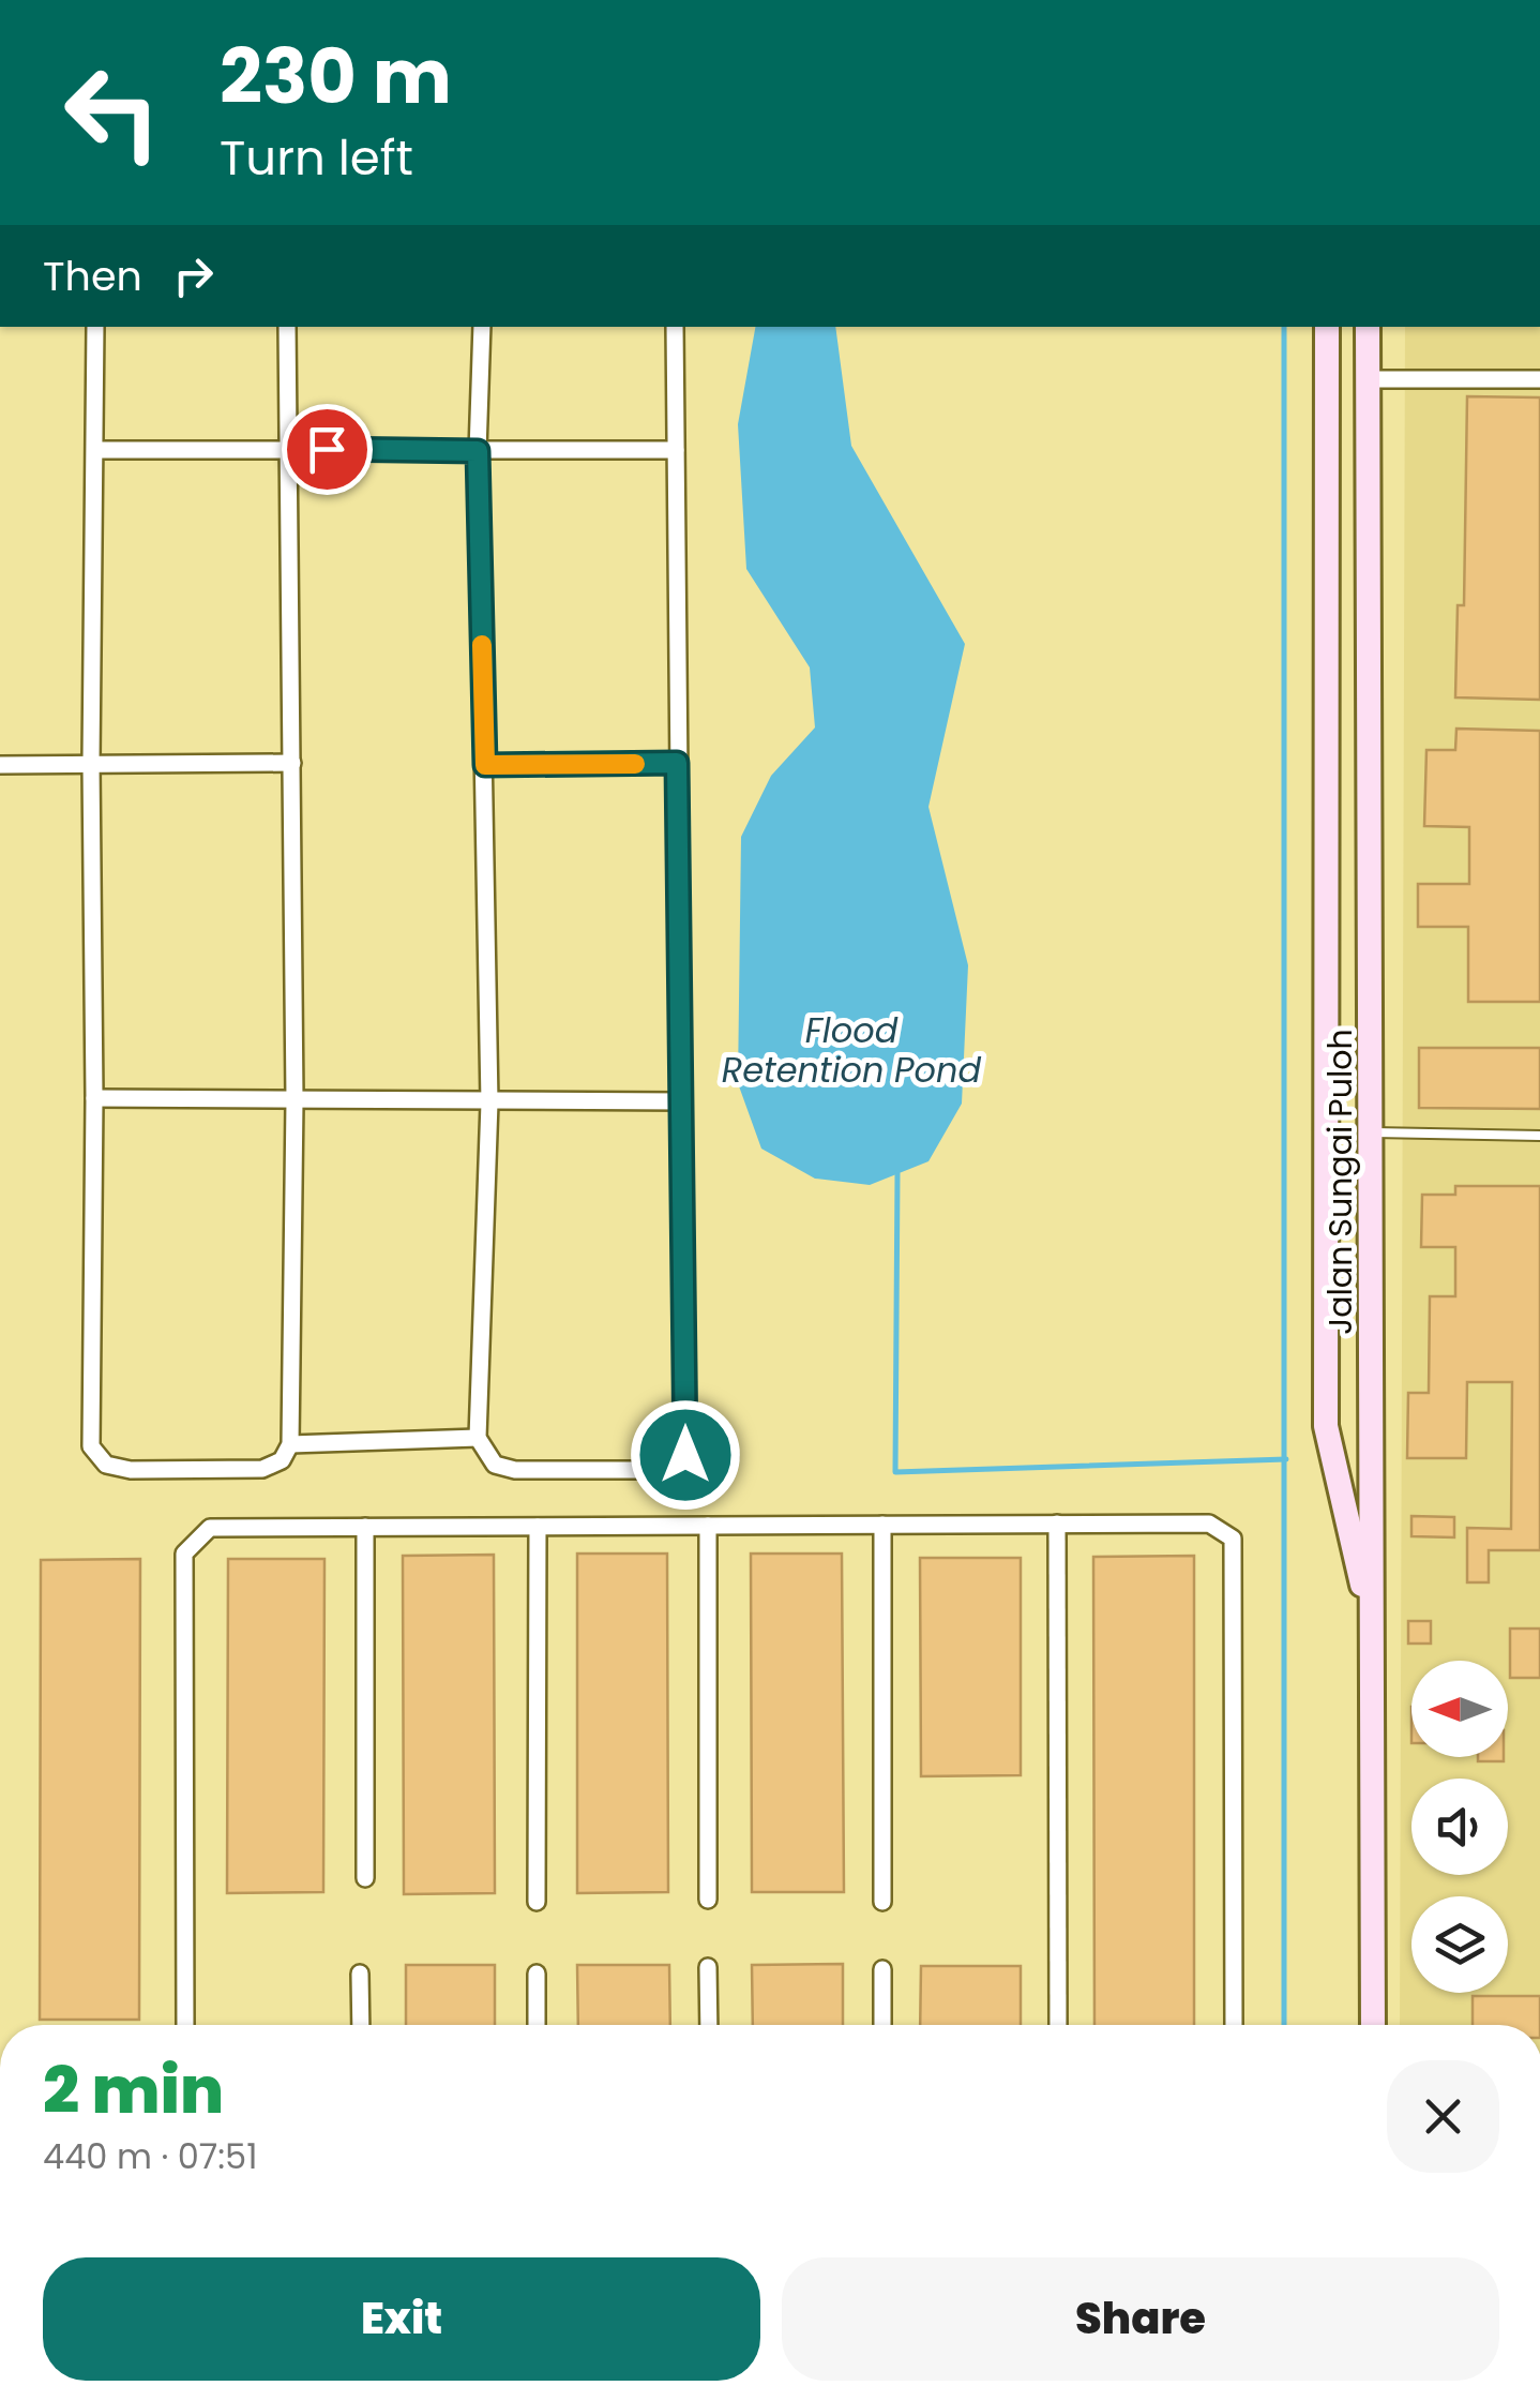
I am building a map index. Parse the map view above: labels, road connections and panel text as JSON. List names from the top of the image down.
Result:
{
  "streets": {
    "street": ["Jalan Sungai Puloh"]
  },
  "water": ["Flood Retention Pond"],
  "north": "left",
  "page": {
    "turn": ["230 m", "Turn left"],
    "then": "Then",
    "heading": ["2 min", "440 m · 07:51"],
    "buttons": ["Exit", "Share"]
  }
}
